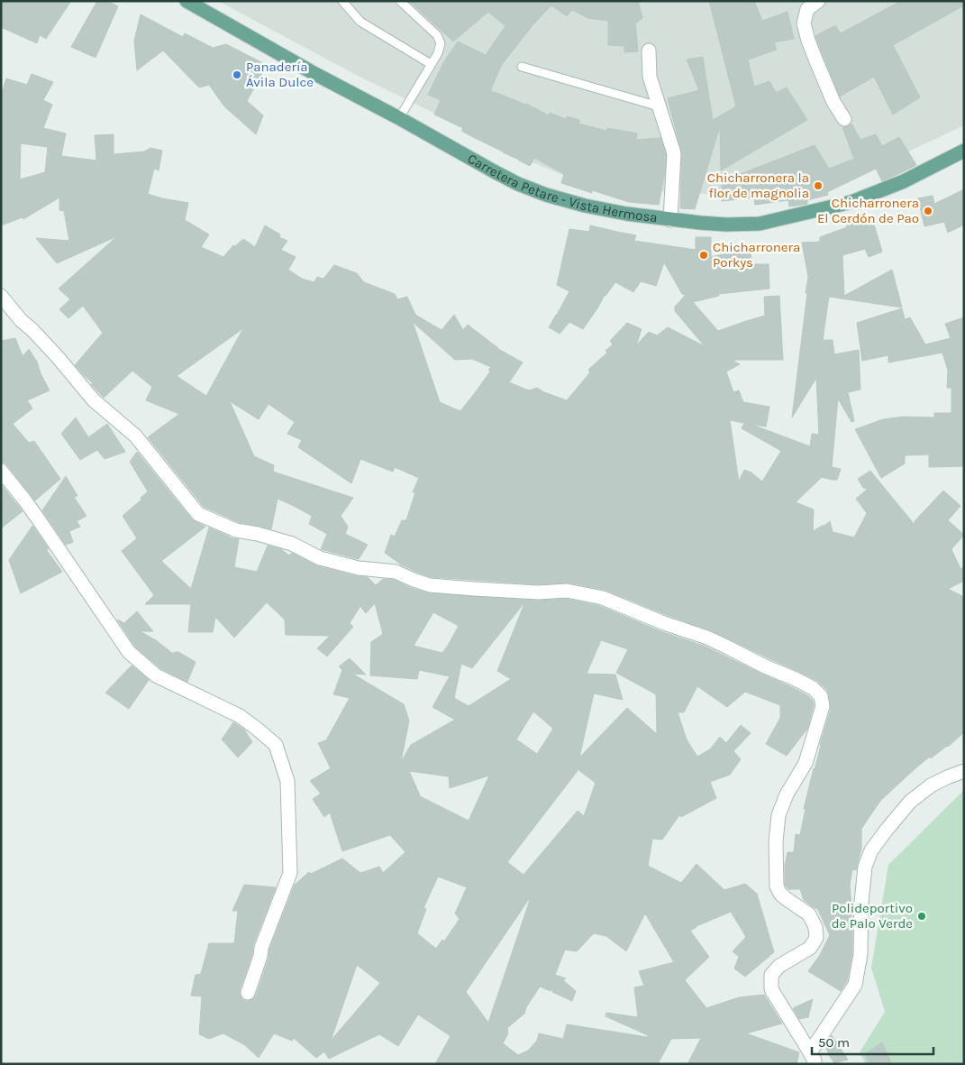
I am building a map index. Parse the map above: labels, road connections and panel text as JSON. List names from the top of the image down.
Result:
{
  "streets": {
    "main road": ["Carretera Petare - Vista Hermosa"]
  },
  "places": [
    "Panadería Ávila Dulce",
    "Chicharronera la flor de magnolia",
    "Chicharronera El Cerdón de Pao",
    "Chicharronera Porkys",
    "Polideportivo de Palo Verde"
  ],
  "scale_bar": "50 m"
}
